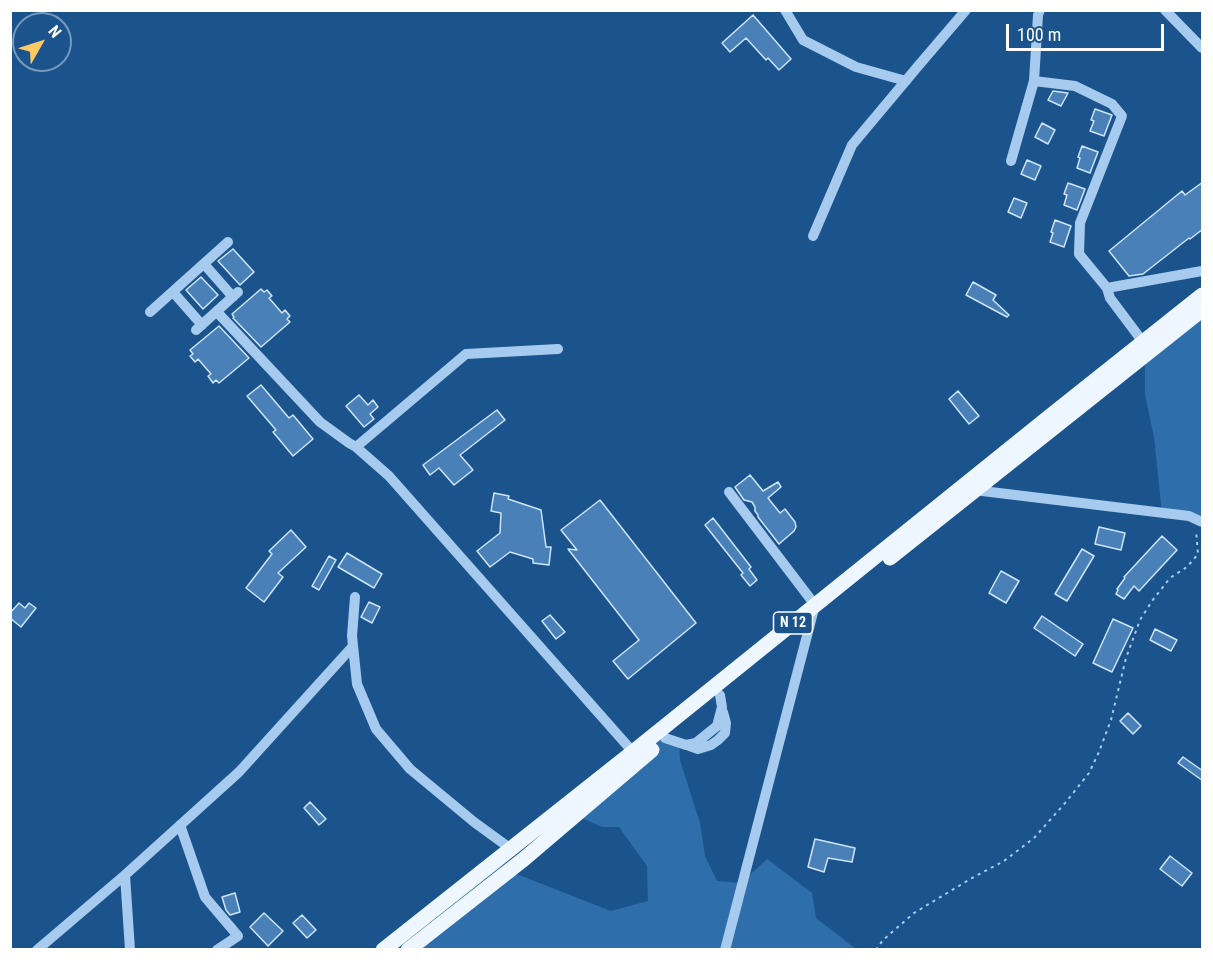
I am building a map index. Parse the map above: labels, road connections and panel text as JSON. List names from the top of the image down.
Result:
{
  "streets": {
    "main road": ["N 12"]
  },
  "scale_bar": "100 m",
  "north": "top right"
}
